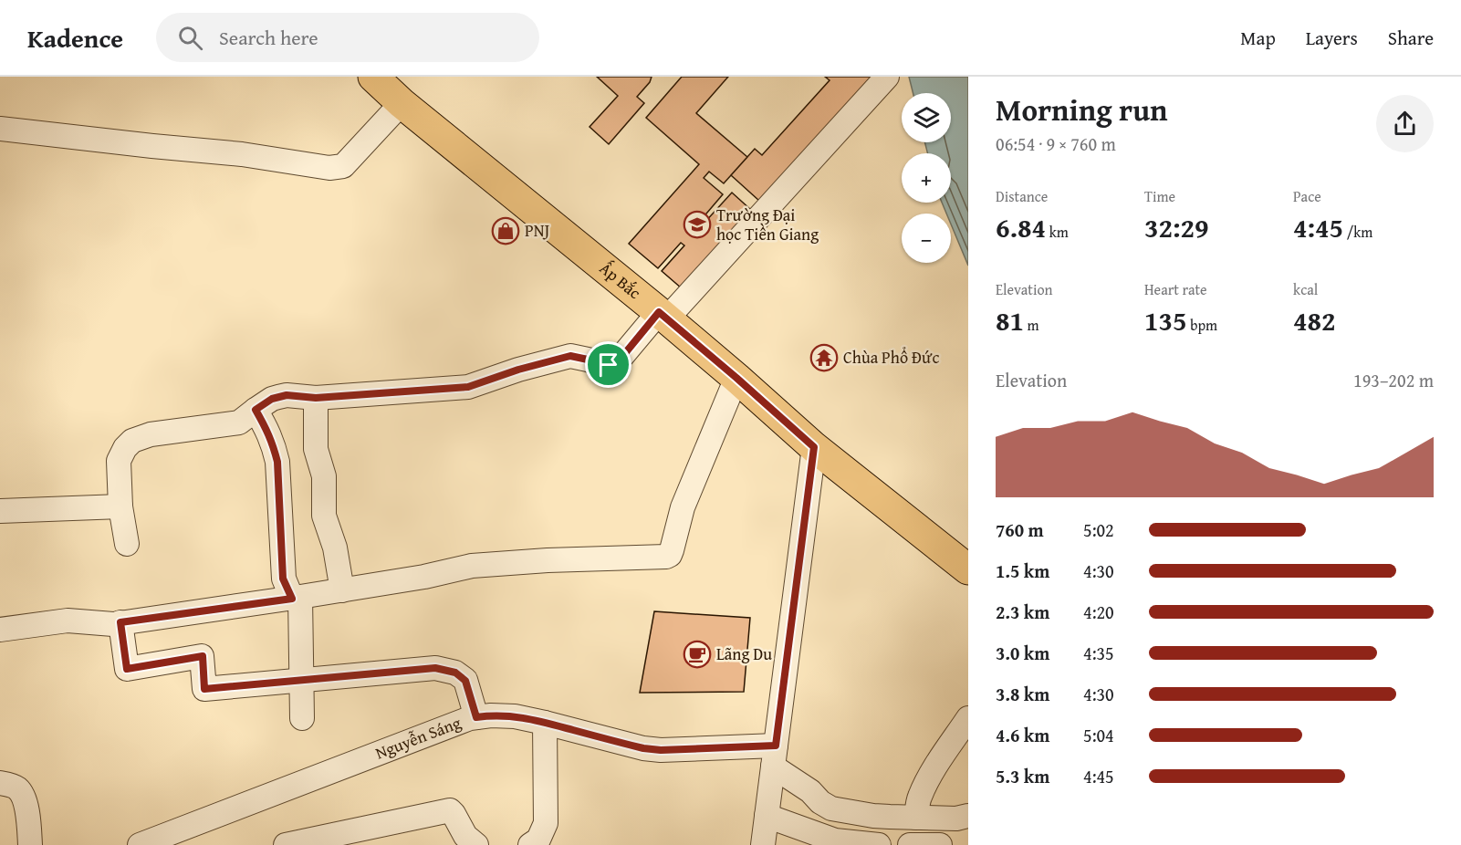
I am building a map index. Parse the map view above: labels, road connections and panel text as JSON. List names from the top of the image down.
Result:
{
  "streets": {
    "main road": ["Ấp Bắc"],
    "street": ["Nguyễn Sáng"]
  },
  "places": {
    "school or university": ["Trường Đại học Tiền Giang"],
    "shop": ["PNJ"],
    "temple": ["Chùa Phổ Đức"],
    "cafe": ["Lãng Du"]
  },
  "page": {
    "header": "Kadence",
    "search": "Search here",
    "nav": ["Map", "Layers", "Share"],
    "heading": ["Morning run", "06:54 · 9 × 760 m"],
    "map_buttons": ["+", "−"],
    "stats": [
      ["Distance", "6.84 km"],
      ["Time", "32:29"],
      ["Pace", "4:45 /km"],
      ["Elevation", "81 m"],
      ["Heart rate", "135 bpm"],
      ["kcal", "482"]
    ],
    "chart": ["Elevation", "193–202 m"],
    "list": [
      {
        "name": "760 m",
        "note": "5:02"
      },
      {
        "name": "1.5 km",
        "note": "4:30"
      },
      {
        "name": "2.3 km",
        "note": "4:20"
      },
      {
        "name": "3.0 km",
        "note": "4:35"
      },
      {
        "name": "3.8 km",
        "note": "4:30"
      },
      {
        "name": "4.6 km",
        "note": "5:04"
      },
      {
        "name": "5.3 km",
        "note": "4:45"
      }
    ]
  }
}
